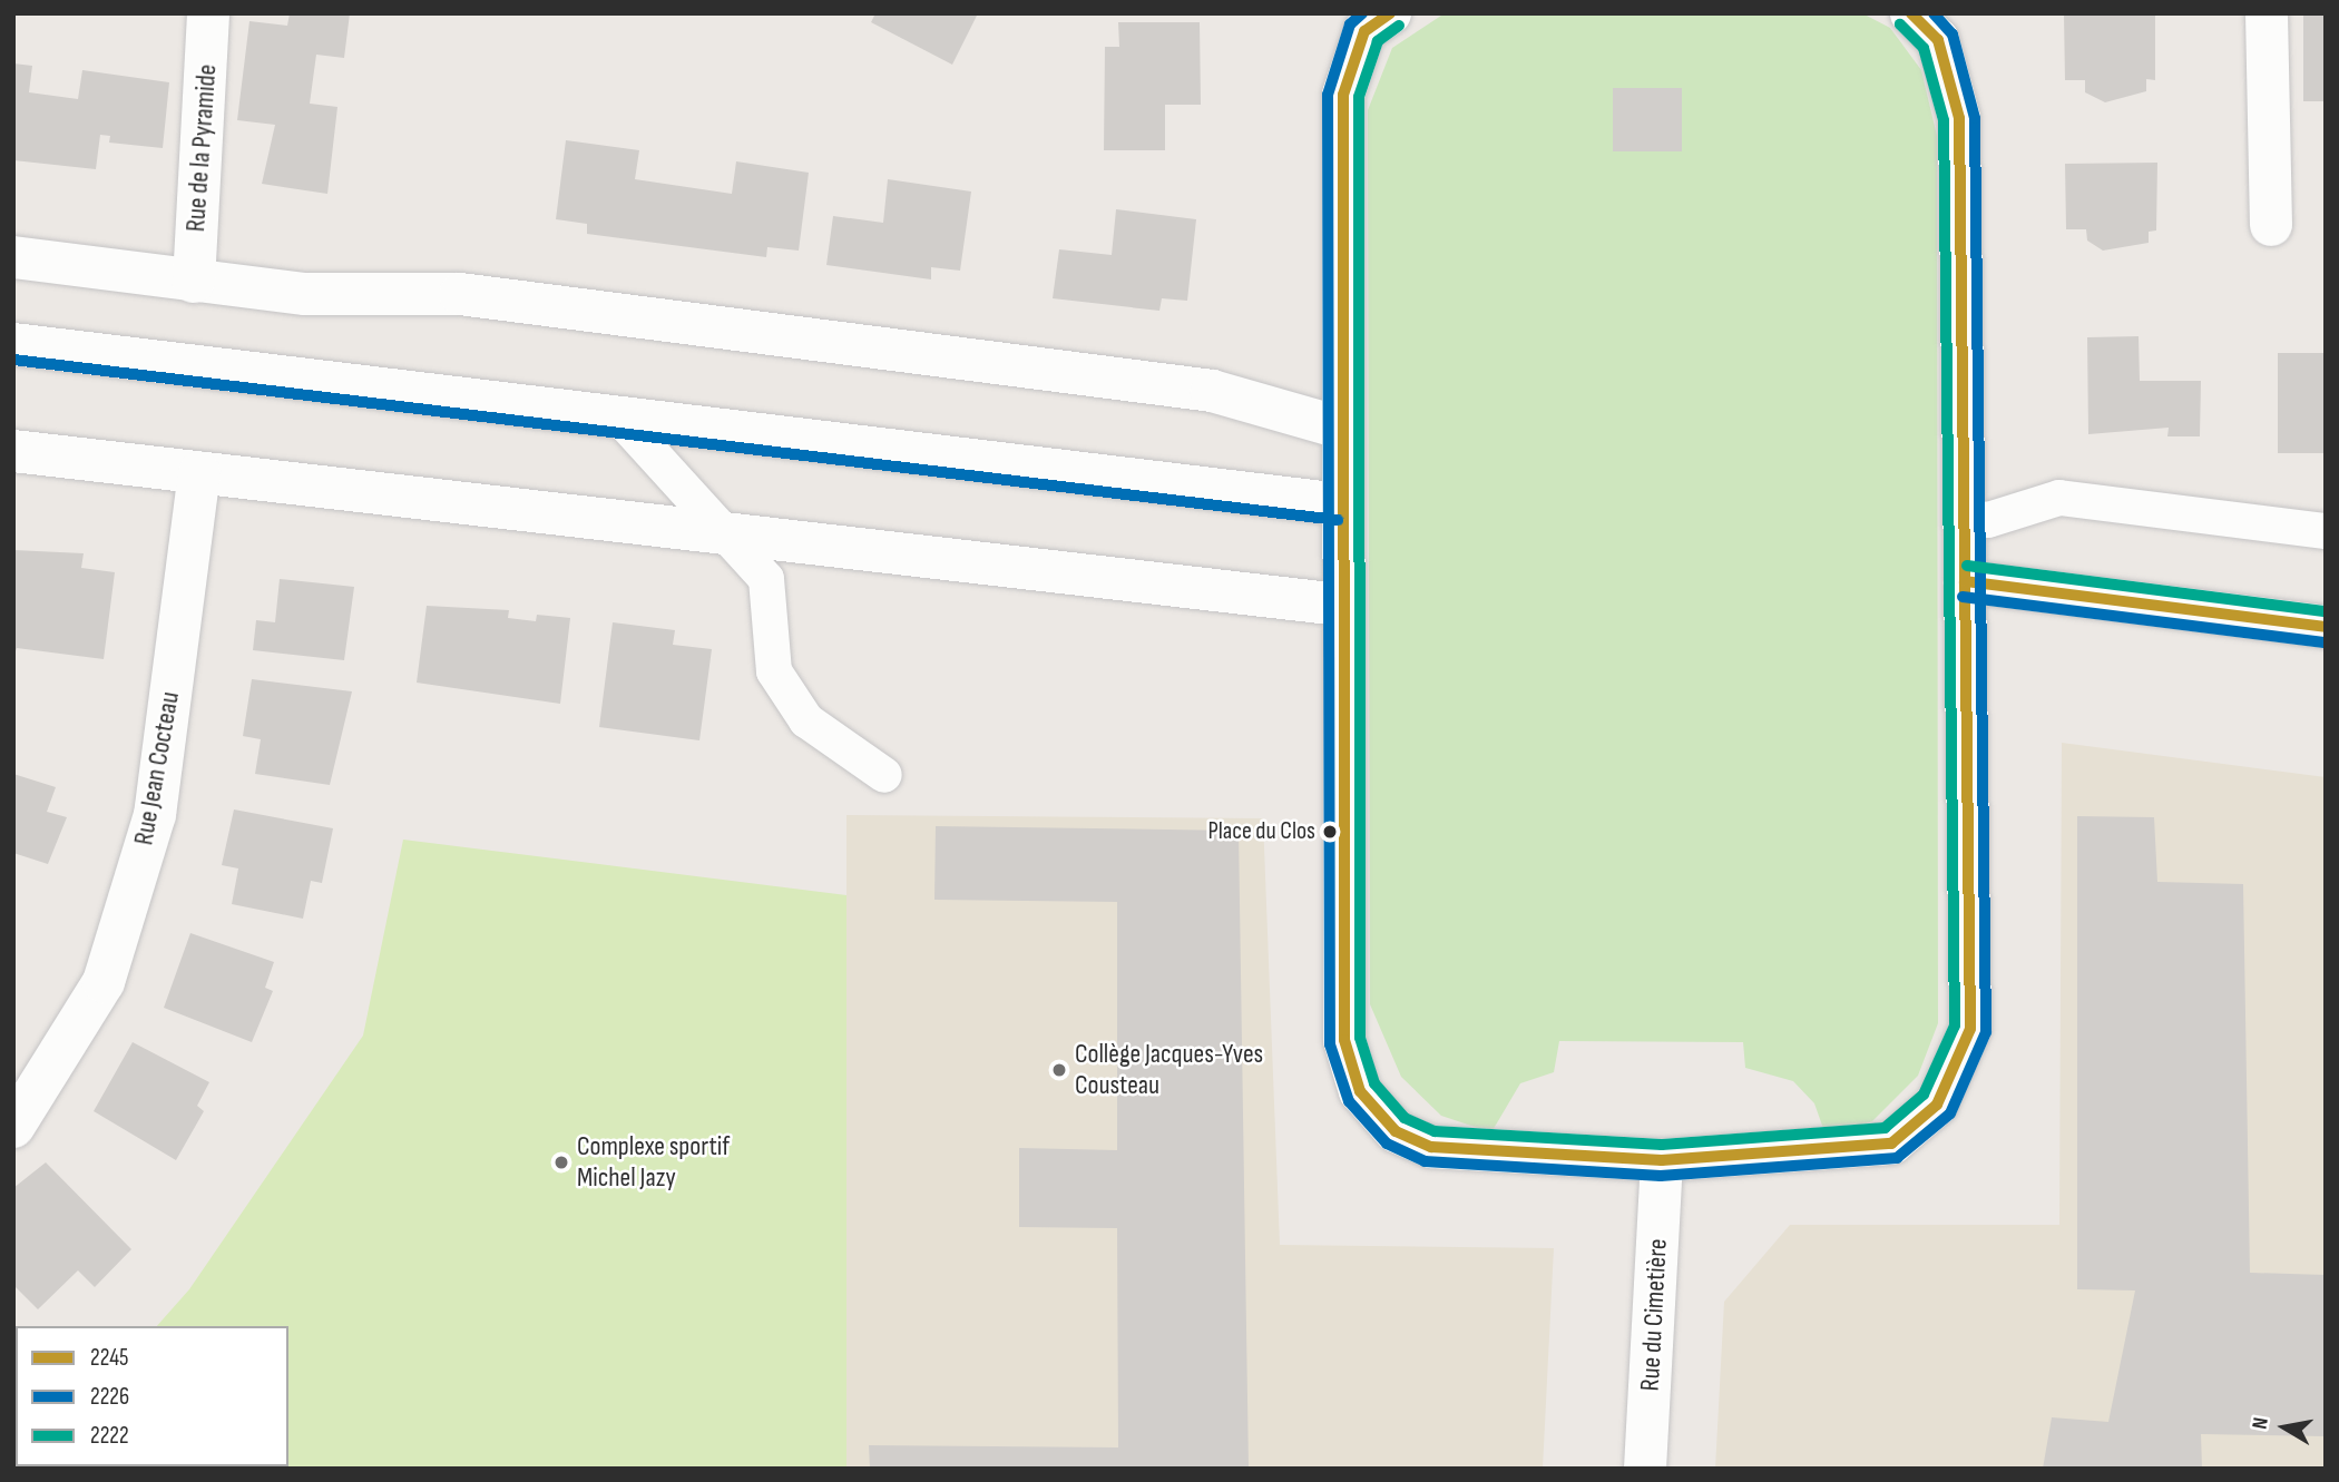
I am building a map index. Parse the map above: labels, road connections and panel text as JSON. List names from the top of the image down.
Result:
{
  "streets": {
    "main road": ["Rue de la Pyramide", "Rue Jean Cocteau", "Rue du Cimetière"]
  },
  "places": ["Place du Clos", "Collège Jacques-Yves Cousteau", "Complexe sportif Michel Jazy"],
  "lines": ["transit line 2245", "transit line 2226", "transit line 2222"],
  "legend": ["2245", "2226", "2222"],
  "north": "left"
}
